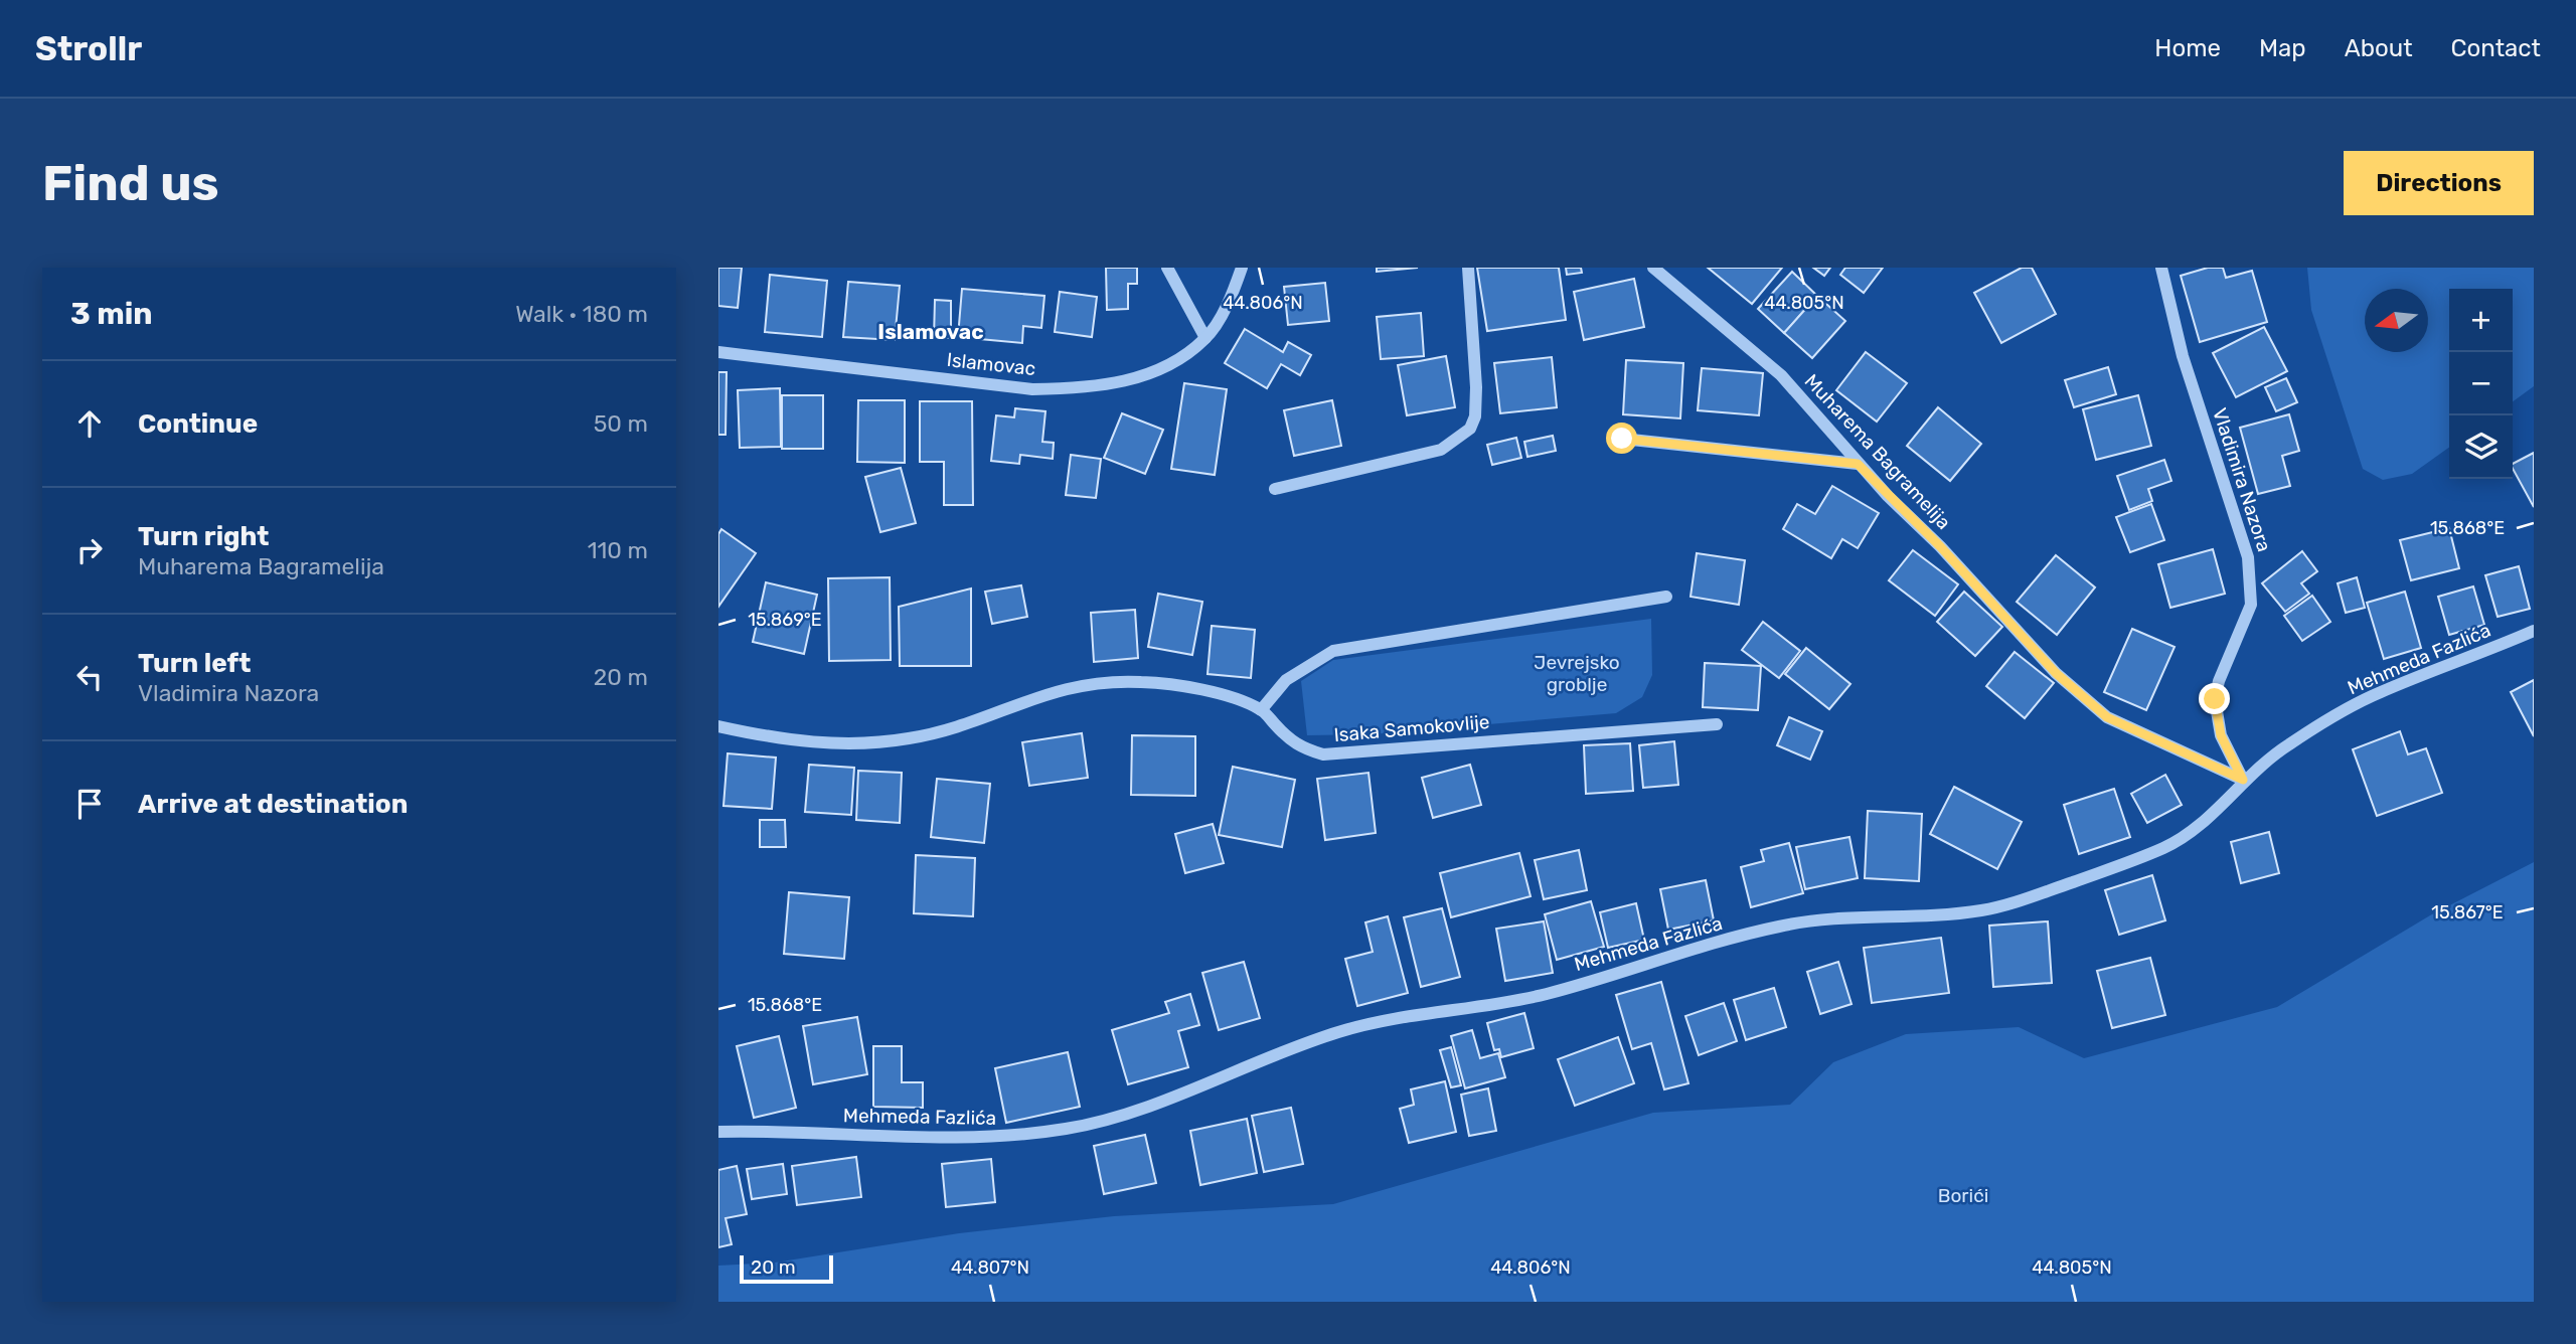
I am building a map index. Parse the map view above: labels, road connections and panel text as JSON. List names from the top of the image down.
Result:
{
  "streets": {
    "street": [
      "Islamovac",
      "Muharema Bagramelija",
      "Vladimira Nazora",
      "Mehmeda Fazlića",
      "Isaka Samokovlije"
    ]
  },
  "crossings": [
    ["Muharema Bagramelija", "Vladimira Nazora"],
    ["Muharema Bagramelija", "Mehmeda Fazlića"],
    ["Vladimira Nazora", "Mehmeda Fazlića"]
  ],
  "districts": ["Islamovac"],
  "parks": ["Jevrejsko groblje", "Borići"],
  "scale_bar": "20 m",
  "north": "left",
  "page": {
    "header": "Strollr",
    "nav": [
      "Home",
      "Map",
      "About",
      "Contact"
    ],
    "buttons": "Directions",
    "title": "Find us",
    "heading": ["3 min", "Walk · 180 m"],
    "map_buttons": ["+", "−"],
    "list": [
      ["Continue", "50 m"],
      ["Turn right", "Muharema Bagramelija", "110 m"],
      ["Turn left", "Vladimira Nazora", "20 m"],
      "Arrive at destination"
    ],
    "scale": "20 m"
  },
  "coordinates": [
    "44.806°N",
    "44.805°N",
    "15.868°E",
    "15.869°E",
    "15.867°E",
    "44.807°N"
  ]
}
